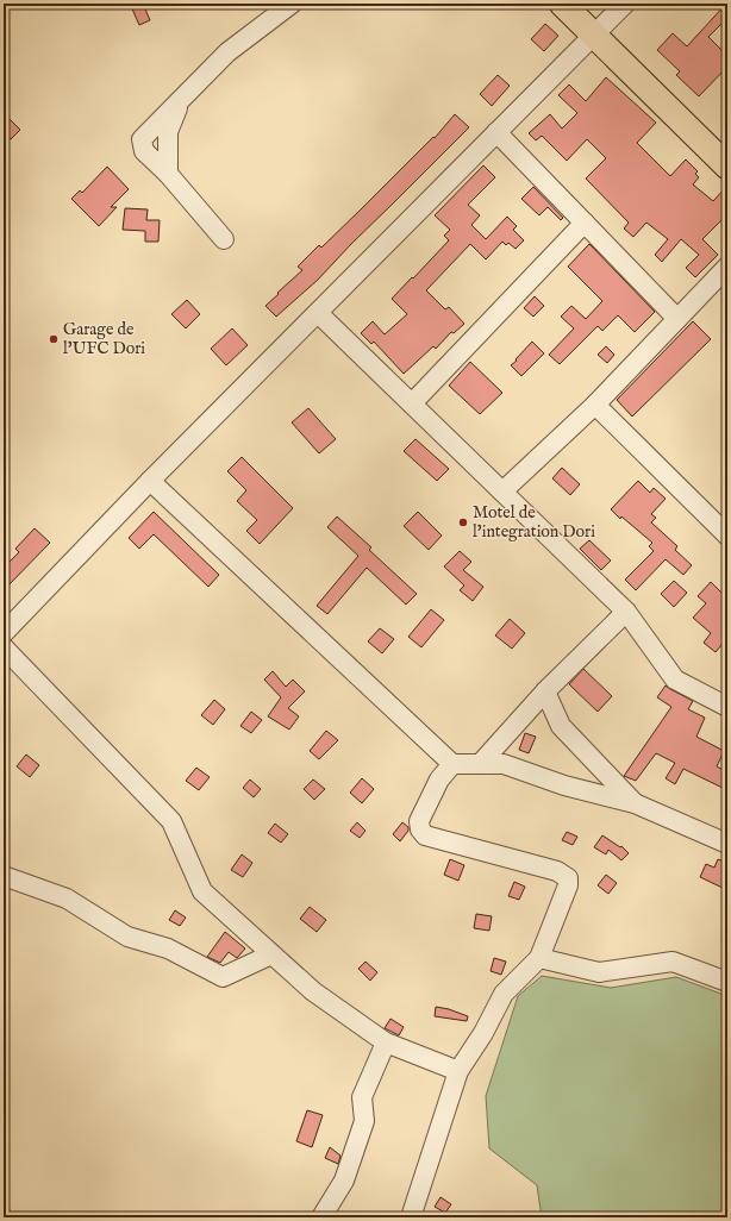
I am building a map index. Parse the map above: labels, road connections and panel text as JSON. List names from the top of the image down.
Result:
{
  "places": ["Garage de l'UFC Dori", "Motel de l'integration Dori"]
}
